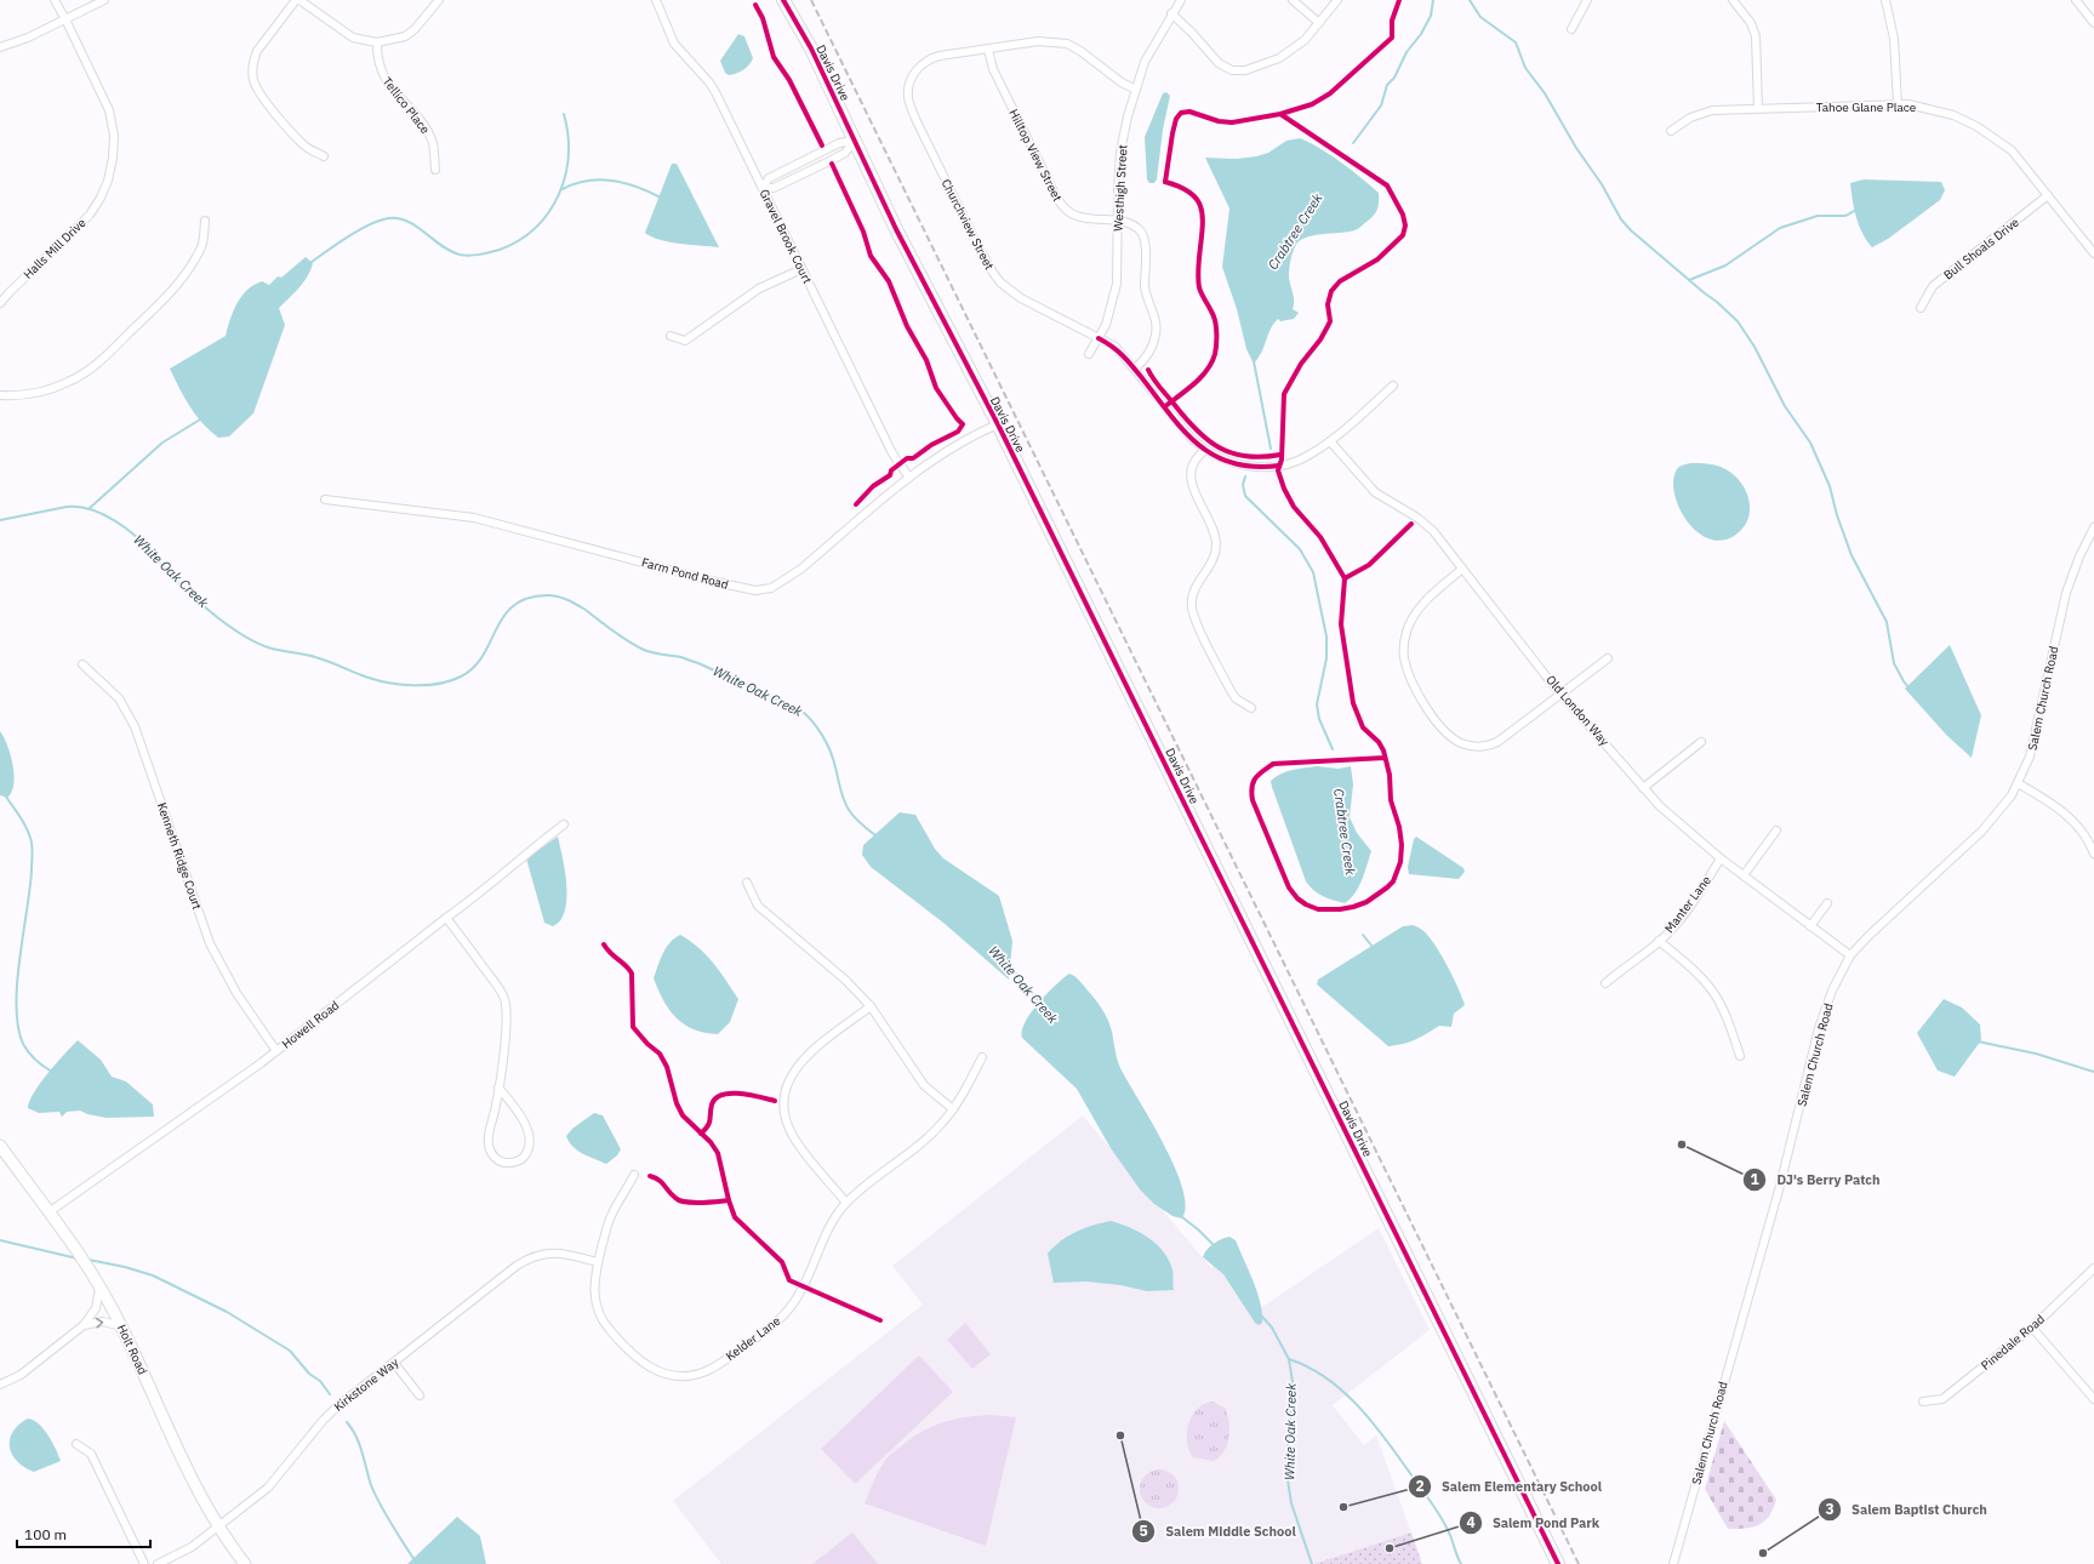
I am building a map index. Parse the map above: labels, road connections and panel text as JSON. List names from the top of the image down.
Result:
{
  "streets": {
    "main road": ["Davis Drive"],
    "street": [
      "Tellico Place",
      "Tahoe Glane Place",
      "Hilltop View Street",
      "Westhigh Street",
      "Churchview Street",
      "Gravel Brook Court",
      "Halls Mill Drive",
      "Bull Shoals Drive",
      "Farm Pond Road",
      "Salem Church Road",
      "Old London Way",
      "Kenneth Ridge Court",
      "Manter Lane",
      "Howell Road",
      "Kelder Lane",
      "Pinedale Road",
      "Holt Road",
      "Kirkstone Way"
    ]
  },
  "crossings": [
    ["Davis Drive", "Farm Pond Road"],
    ["Tahoe Glane Place", "Bull Shoals Drive"],
    ["Hilltop View Street", "Westhigh Street"],
    ["Hilltop View Street", "Churchview Street"],
    ["Westhigh Street", "Churchview Street"],
    ["Churchview Street", "Old London Way"],
    ["Gravel Brook Court", "Farm Pond Road"],
    ["Salem Church Road", "Old London Way"],
    ["Old London Way", "Manter Lane"],
    ["Kenneth Ridge Court", "Howell Road"],
    ["Howell Road", "Holt Road"],
    ["Kelder Lane", "Kirkstone Way"],
    ["Holt Road", "Kirkstone Way"]
  ],
  "water": ["Crabtree Creek", "White Oak Creek"],
  "places": [
    "DJ's Berry Patch",
    "Salem Middle School",
    "Salem Elementary School",
    "Salem Pond Park",
    "Salem Baptist Church"
  ],
  "scale_bar": "100 m"
}
